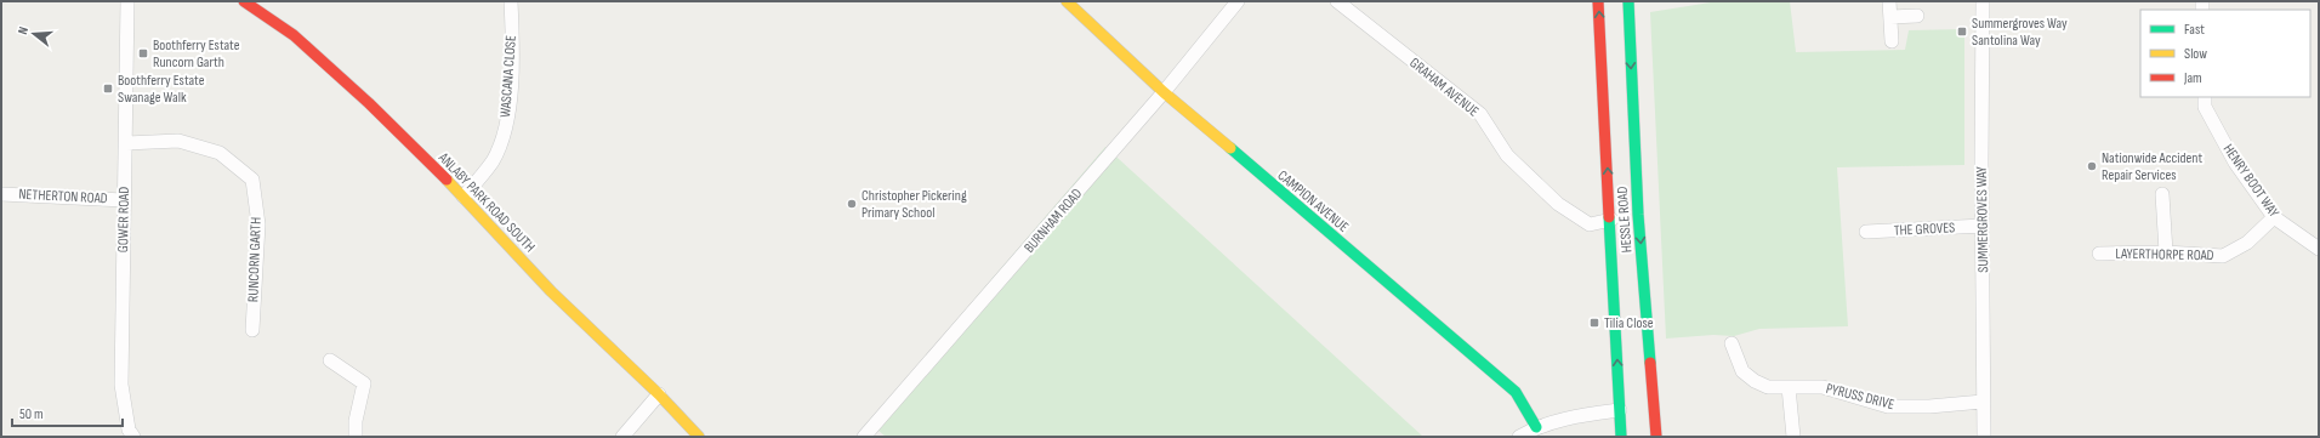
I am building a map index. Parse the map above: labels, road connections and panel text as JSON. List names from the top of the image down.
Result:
{
  "streets": {
    "street": [
      "WASCANA CLOSE",
      "GRAHAM AVENUE",
      "HENRY BOOT WAY",
      "NETHERTON ROAD",
      "CAMPION AVENUE",
      "ANLABY PARK ROAD SOUTH",
      "GOWER ROAD",
      "HESSLE ROAD",
      "SUMMERGROVES WAY",
      "BURNHAM ROAD",
      "THE GROVES",
      "LAYERTHORPE ROAD",
      "RUNCORN GARTH",
      "PYRUSS DRIVE"
    ]
  },
  "crossings": [
    ["WASCANA CLOSE", "ANLABY PARK ROAD SOUTH"],
    ["GRAHAM AVENUE", "HESSLE ROAD"],
    ["HENRY BOOT WAY", "LAYERTHORPE ROAD"],
    ["NETHERTON ROAD", "GOWER ROAD"],
    ["CAMPION AVENUE", "BURNHAM ROAD"],
    ["GOWER ROAD", "RUNCORN GARTH"],
    ["SUMMERGROVES WAY", "THE GROVES"],
    ["SUMMERGROVES WAY", "PYRUSS DRIVE"]
  ],
  "places": {
    "transit": [
      "Summergroves Way Santolina Way",
      "Boothferry Estate Runcorn Garth",
      "Boothferry Estate Swanage Walk",
      "Tilia Close"
    ],
    "other": ["Nationwide Accident Repair Services", "Christopher Pickering Primary School"]
  },
  "legend": ["Fast", "Slow", "Jam"],
  "scale_bar": "50 m",
  "north": "left"
}
